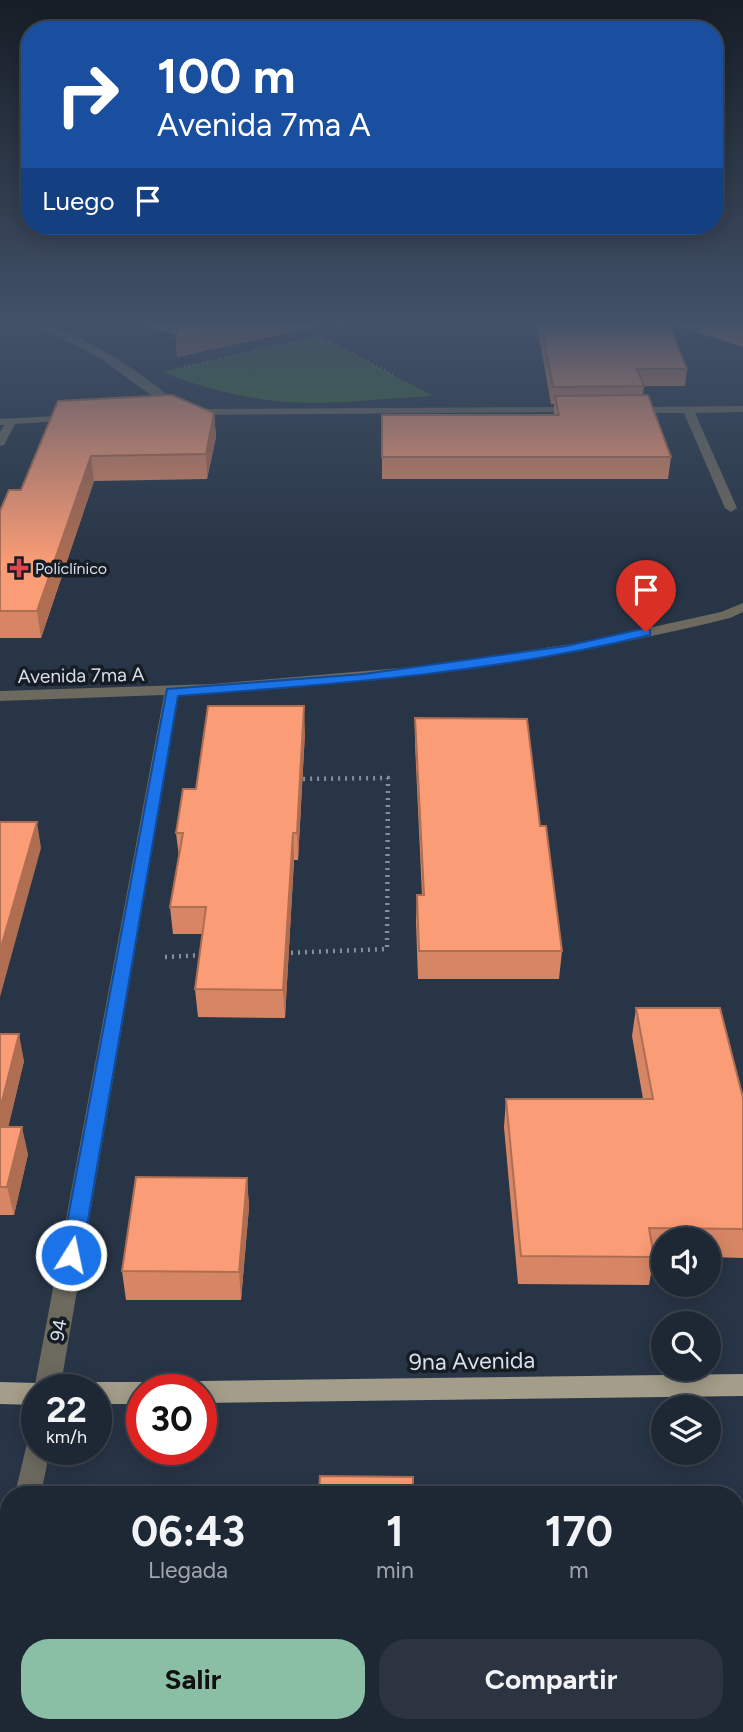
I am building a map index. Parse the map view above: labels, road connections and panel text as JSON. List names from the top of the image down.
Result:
{
  "streets": {
    "main road": ["9na Avenida"],
    "street": ["Avenida 7ma A", "94"]
  },
  "crossings": [
    ["Avenida 7ma A", "94"]
  ],
  "places": {
    "health": ["Policlínico"]
  },
  "page": {
    "turn": ["100 m", "Avenida 7ma A"],
    "then": "Luego",
    "speed": "22 km/h",
    "limit": "30",
    "eta": [
      "06:43",
      "Llegada",
      "1",
      "min",
      "170",
      "m"
    ],
    "buttons": ["Salir", "Compartir"]
  }
}
